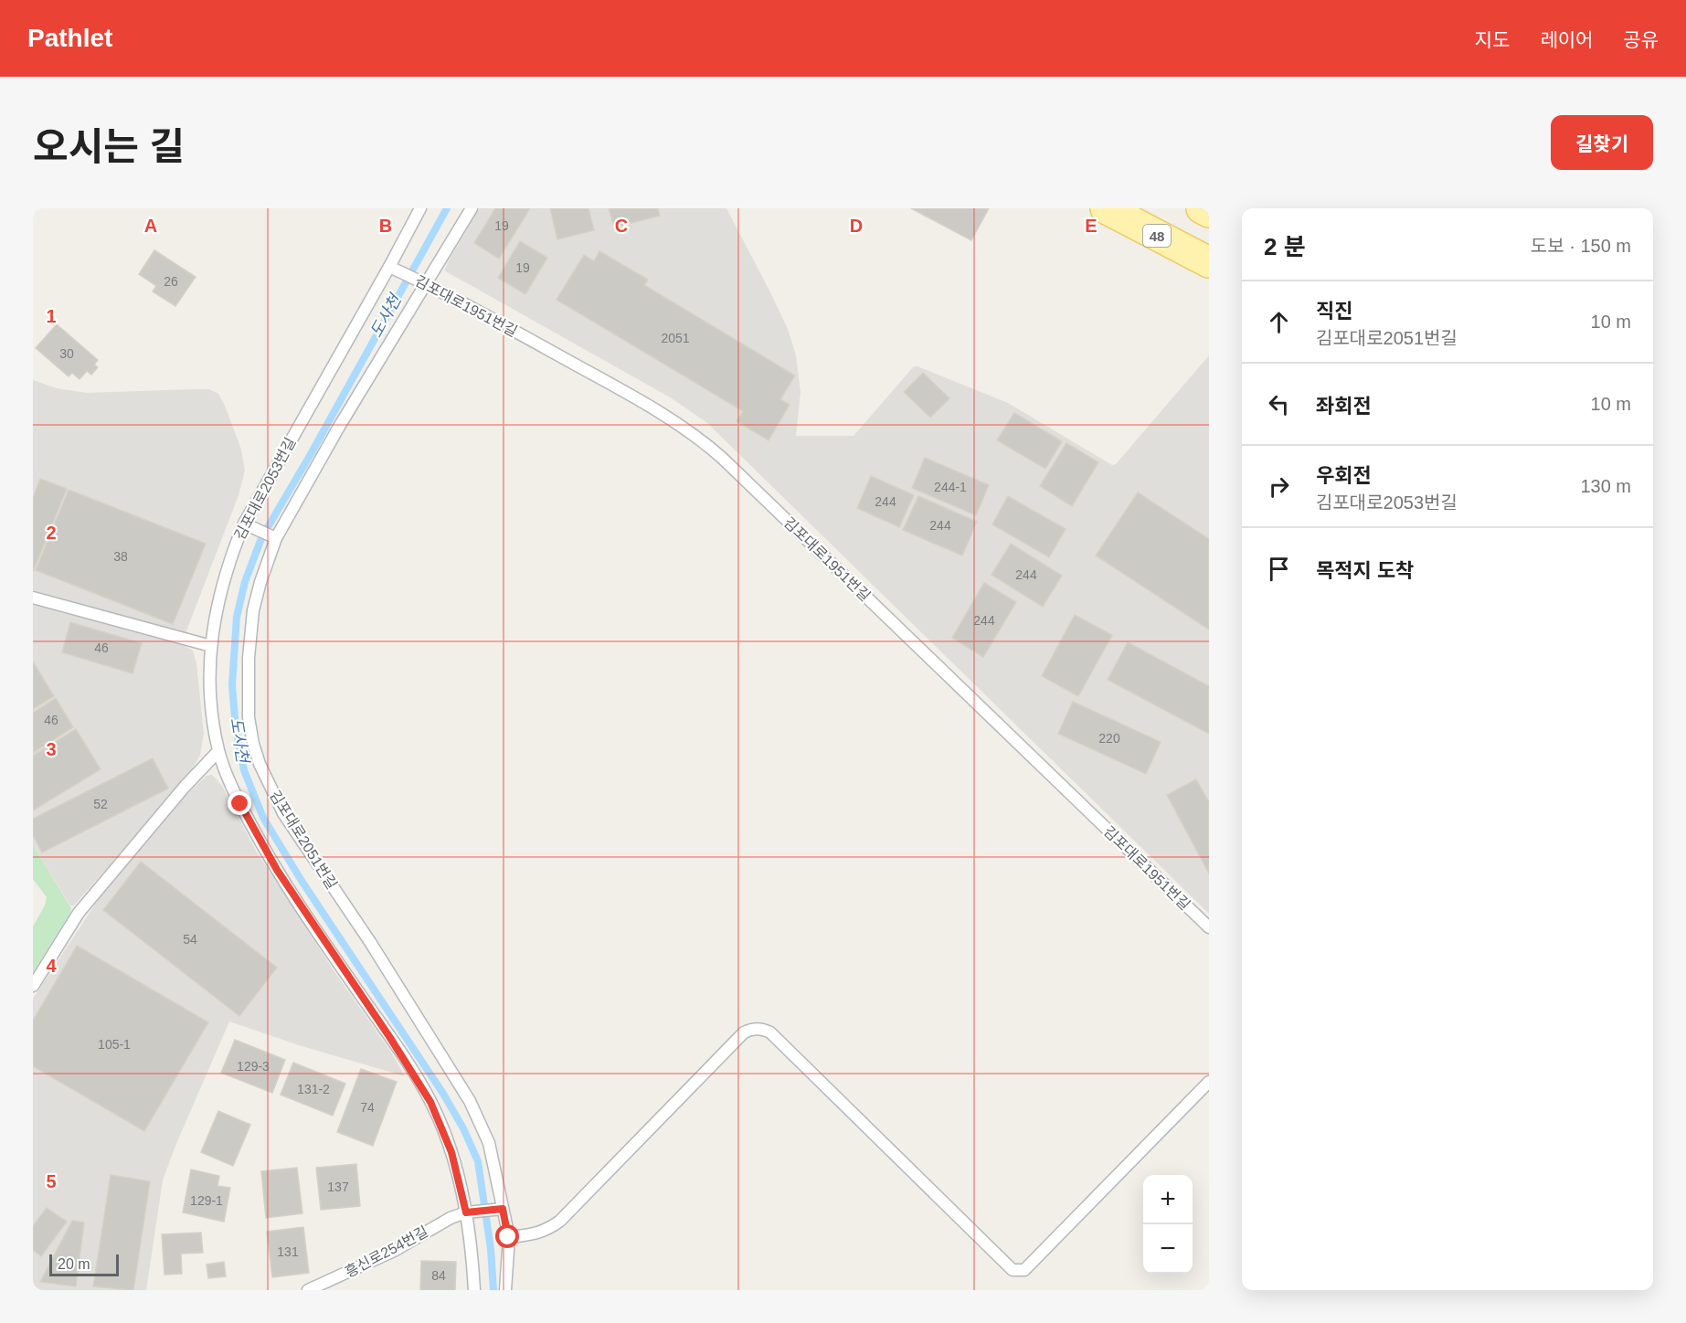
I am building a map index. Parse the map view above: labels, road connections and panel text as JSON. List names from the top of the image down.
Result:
{
  "streets": {
    "main road": ["48"],
    "lane": [
      "김포대로1951번길",
      "김포대로2053번길",
      "김포대로2051번길",
      "흥신로254번길"
    ]
  },
  "crossings": [
    ["김포대로1951번길", "김포대로2053번길"],
    ["김포대로1951번길", "김포대로2051번길"],
    ["김포대로2053번길", "흥신로254번길"],
    ["김포대로2051번길", "흥신로254번길"]
  ],
  "water": ["도사천"],
  "house_numbers": [
    "19",
    "19",
    "26",
    "2051",
    "30",
    "244-1",
    "244",
    "244",
    "38",
    "244",
    "244",
    "46",
    "46",
    "220",
    "52",
    "54",
    "105-1",
    "129-3",
    "131-2",
    "74",
    "137",
    "129-1",
    "131",
    "84"
  ],
  "scale_bar": "20 m",
  "page": {
    "header": "Pathlet",
    "nav": ["지도", "레이어", "공유"],
    "title": "오시는 길",
    "buttons": "길찾기",
    "heading": ["2 분", "도보 · 150 m"],
    "list": [
      ["직진", "김포대로2051번길", "10 m"],
      ["좌회전", "10 m"],
      ["우회전", "김포대로2053번길", "130 m"],
      "목적지 도착"
    ],
    "map_buttons": ["+", "−"],
    "scale": "20 m"
  },
  "grid": {
    "columns": [
      "A",
      "B",
      "C",
      "D",
      "E"
    ],
    "rows": [
      "1",
      "2",
      "3",
      "4",
      "5"
    ]
  }
}
